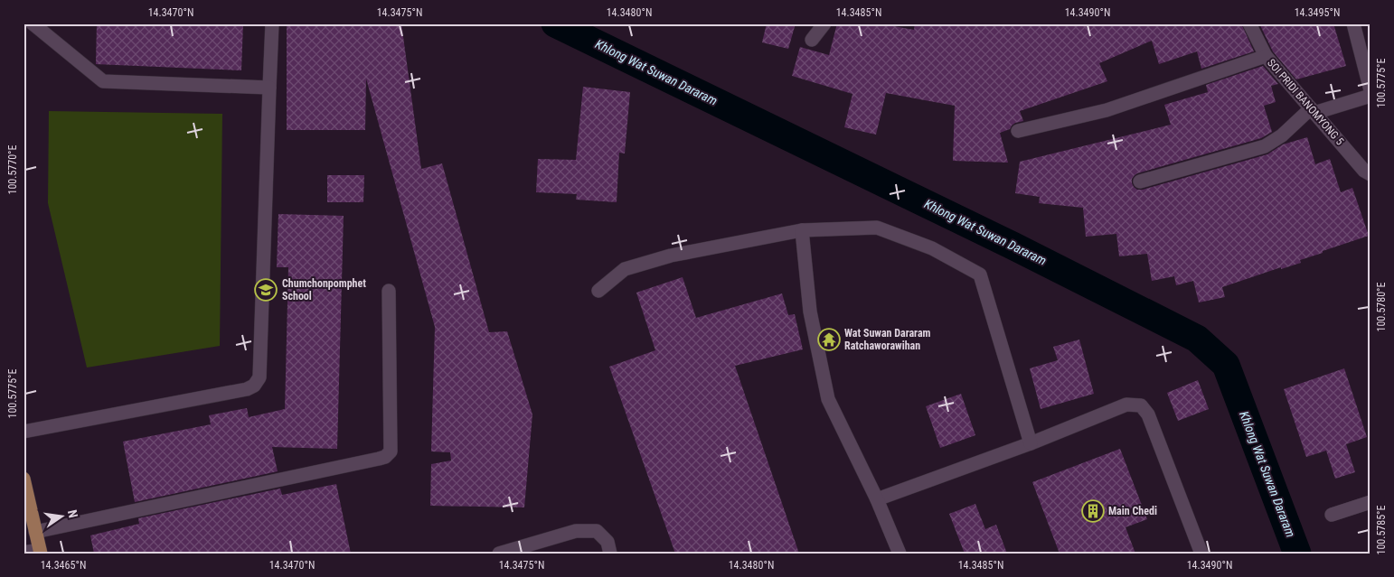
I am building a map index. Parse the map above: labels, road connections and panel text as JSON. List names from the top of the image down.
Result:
{
  "streets": {
    "street": ["SOI PRIDI BANOMYONG 5"]
  },
  "water": ["Khlong Wat Suwan Dararam"],
  "places": {
    "school or university": ["Chumchonpomphet School"],
    "temple": ["Wat Suwan Dararam Ratchaworawihan"],
    "building": ["Main Chedi"]
  },
  "north": "right",
  "coordinates": [
    "14.3470°N",
    "14.3475°N",
    "14.3480°N",
    "14.3485°N",
    "14.3490°N",
    "14.3495°N",
    "100.5775°E",
    "100.5770°E",
    "100.5780°E",
    "100.5785°E",
    "14.3465°N"
  ]
}
